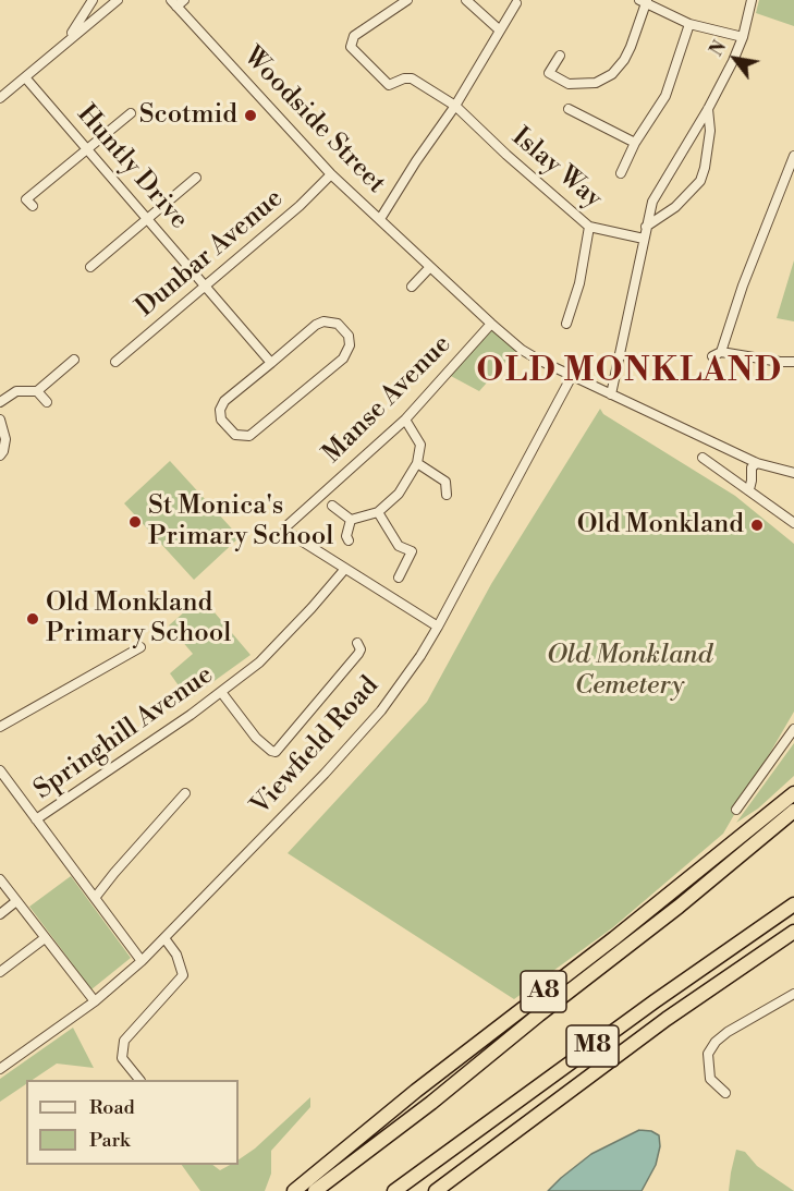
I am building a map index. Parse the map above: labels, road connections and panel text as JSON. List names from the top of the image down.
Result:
{
  "streets": {
    "highway": ["A8", "M8"],
    "street": [
      "Woodside Street",
      "Huntly Drive",
      "Islay Way",
      "Dunbar Avenue",
      "Manse Avenue",
      "Springhill Avenue",
      "Viewfield Road"
    ]
  },
  "crossings": [
    ["Woodside Street", "Dunbar Avenue"],
    ["Woodside Street", "Manse Avenue"],
    ["Woodside Street", "Viewfield Road"],
    ["Huntly Drive", "Dunbar Avenue"],
    ["Manse Avenue", "Springhill Avenue"]
  ],
  "districts": ["OLD MONKLAND"],
  "parks": ["Old Monkland Cemetery"],
  "places": [
    "Scotmid",
    "St Monica's Primary School",
    "Old Monkland",
    "Old Monkland Primary School"
  ],
  "legend": ["Road", "Park"],
  "north": "top left"
}
